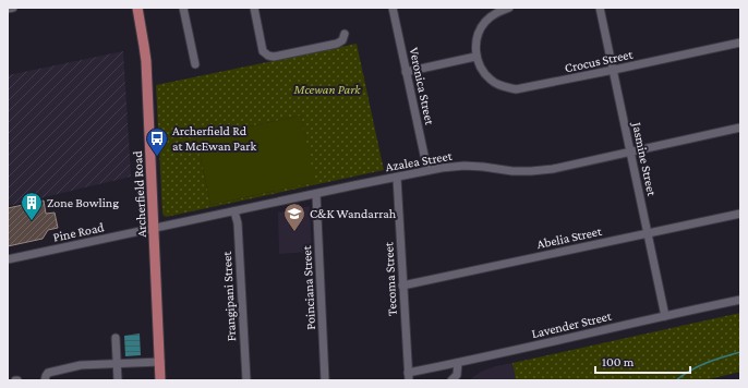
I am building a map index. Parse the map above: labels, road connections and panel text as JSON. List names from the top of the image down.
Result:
{
  "streets": {
    "main road": ["Archerfield Road"],
    "street": [
      "Crocus Street",
      "Veronica Street",
      "Jasmine Street",
      "Azalea Street",
      "Pine Road",
      "Abelia Street",
      "Tecoma Street",
      "Poinciana Street",
      "Frangipani Street",
      "Lavender Street"
    ]
  },
  "crossings": [
    ["Crocus Street", "Jasmine Street"],
    ["Veronica Street", "Azalea Street"],
    ["Jasmine Street", "Azalea Street"],
    ["Jasmine Street", "Abelia Street"],
    ["Jasmine Street", "Lavender Street"],
    ["Azalea Street", "Archerfield Road"],
    ["Azalea Street", "Pine Road"],
    ["Azalea Street", "Tecoma Street"],
    ["Azalea Street", "Poinciana Street"],
    ["Azalea Street", "Frangipani Street"],
    ["Archerfield Road", "Pine Road"],
    ["Abelia Street", "Tecoma Street"],
    ["Tecoma Street", "Lavender Street"]
  ],
  "parks": ["Mcewan Park"],
  "places": {
    "bus stop": ["Archerfield Rd at McEwan Park"],
    "building": ["Zone Bowling"],
    "school or university": ["C&K Wandarrah"]
  },
  "scale_bar": "100 m"
}
